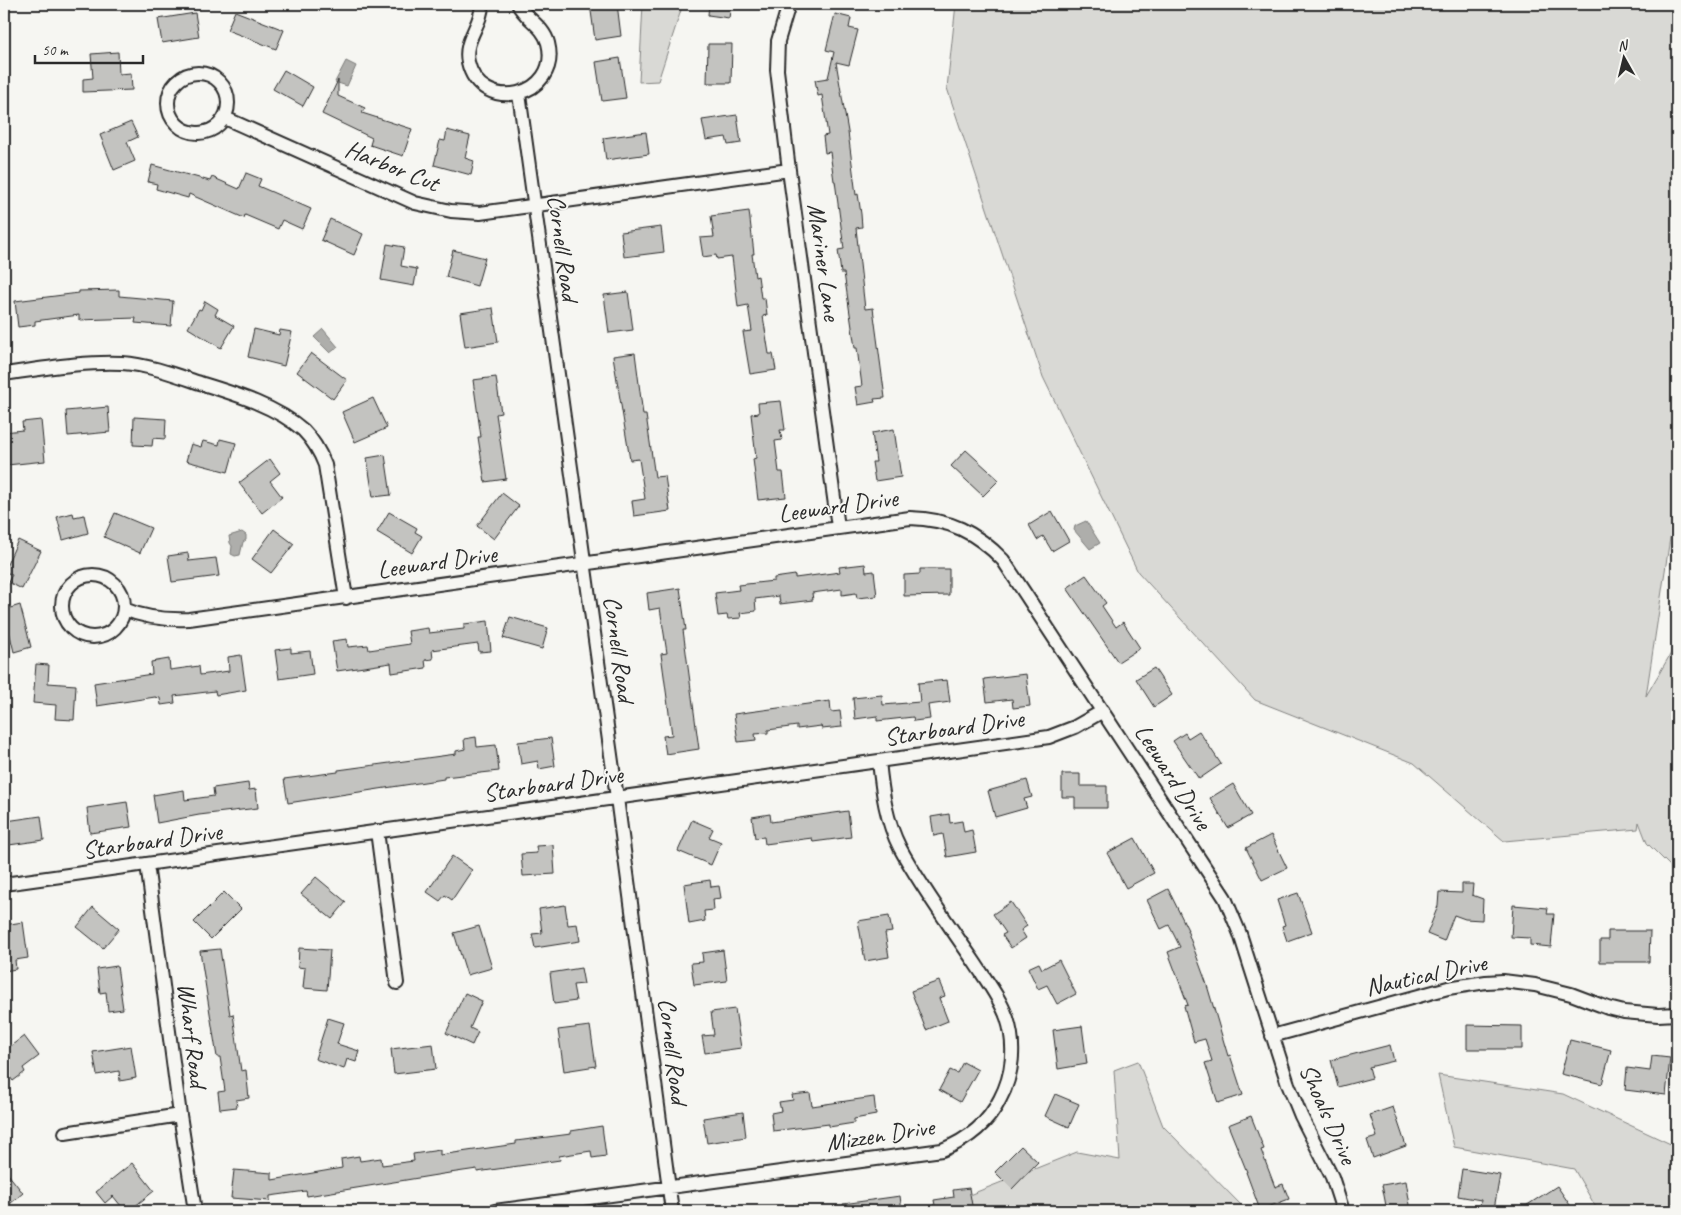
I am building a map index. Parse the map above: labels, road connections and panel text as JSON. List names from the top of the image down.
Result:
{
  "streets": {
    "street": [
      "Harbor Cut",
      "Cornell Road",
      "Mariner Lane",
      "Leeward Drive",
      "Starboard Drive",
      "Nautical Drive",
      "Wharf Road",
      "Shoals Drive",
      "Mizzen Drive"
    ]
  },
  "crossings": [
    ["Harbor Cut", "Cornell Road"],
    ["Harbor Cut", "Mariner Lane"],
    ["Cornell Road", "Leeward Drive"],
    ["Cornell Road", "Starboard Drive"],
    ["Cornell Road", "Mizzen Drive"],
    ["Mariner Lane", "Leeward Drive"],
    ["Leeward Drive", "Starboard Drive"],
    ["Leeward Drive", "Nautical Drive"],
    ["Leeward Drive", "Shoals Drive"],
    ["Starboard Drive", "Wharf Road"],
    ["Starboard Drive", "Mizzen Drive"],
    ["Nautical Drive", "Shoals Drive"]
  ],
  "scale_bar": "50 m",
  "north": "top"
}
